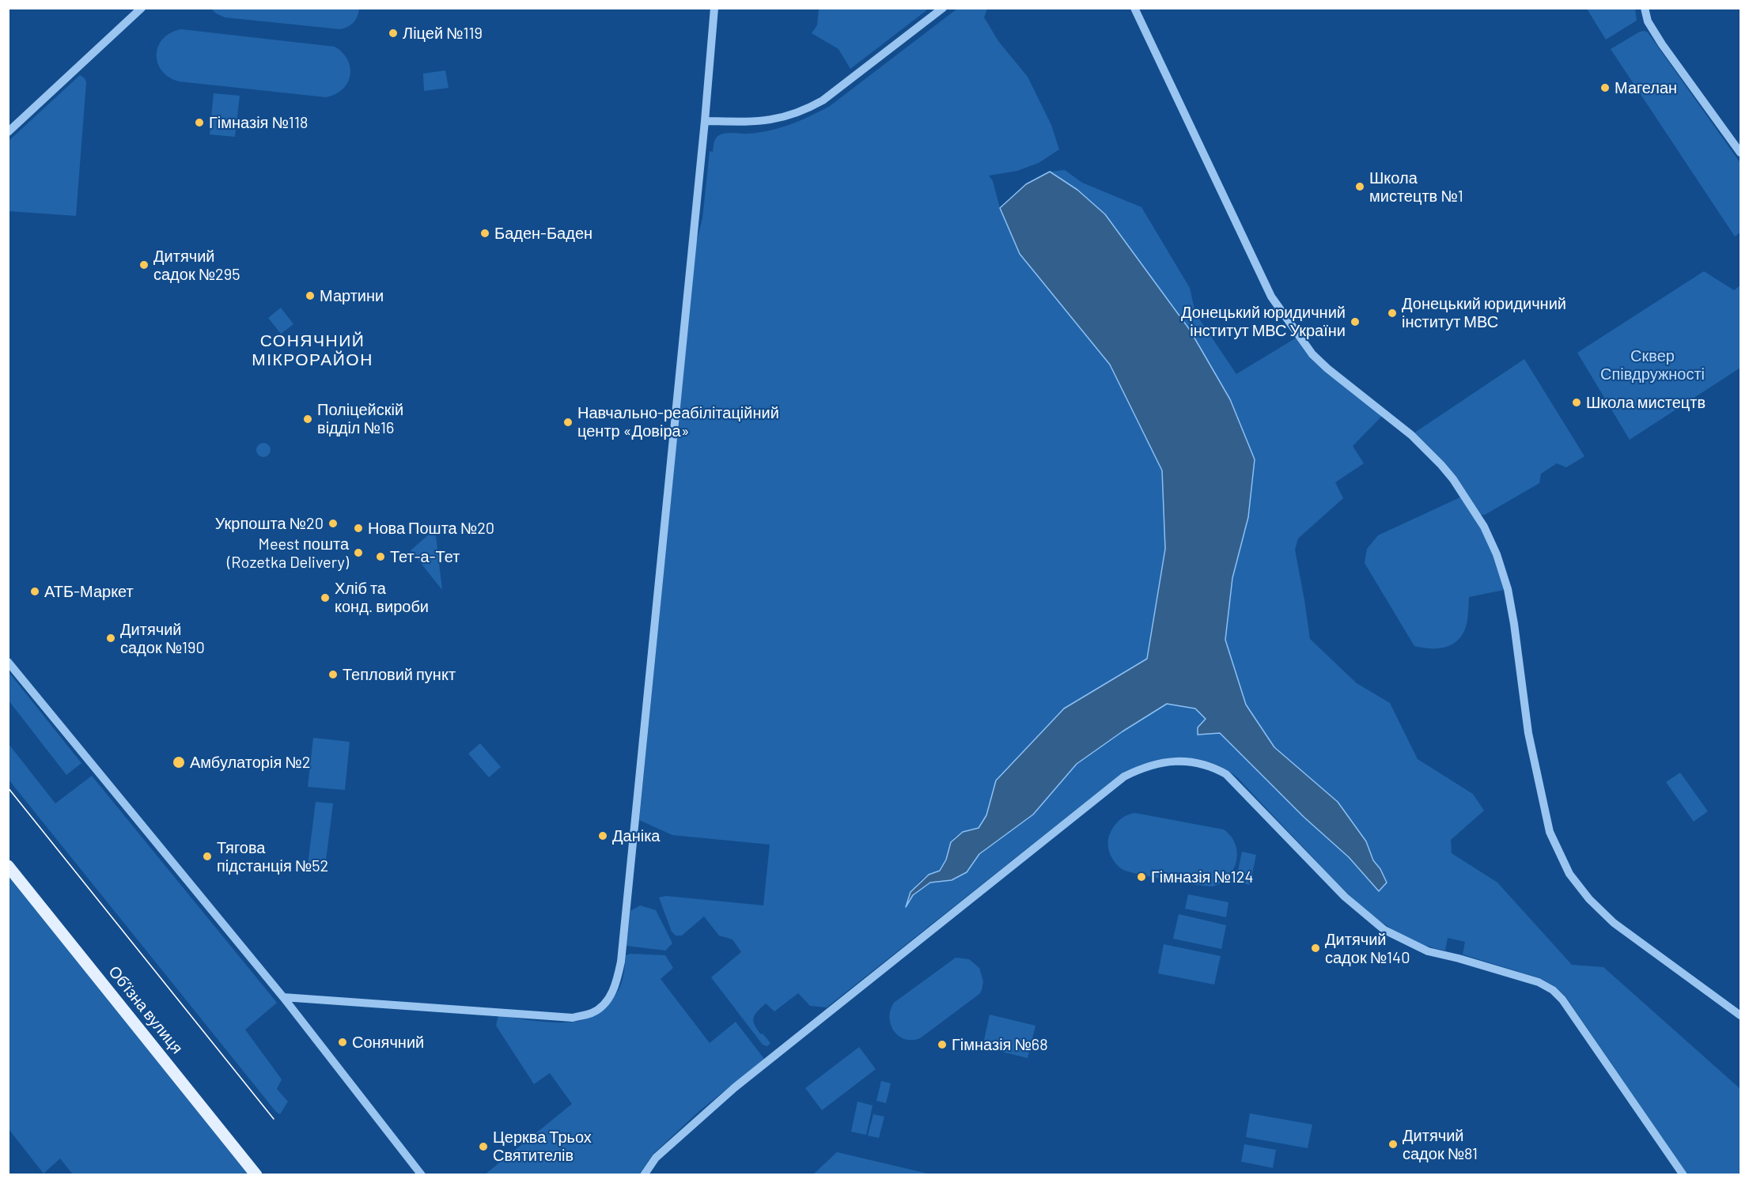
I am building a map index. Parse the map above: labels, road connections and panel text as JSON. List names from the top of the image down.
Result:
{
  "streets": {
    "main road": ["Обʼїзна вулиця"]
  },
  "districts": ["СОНЯЧНИЙ МІКРОРАЙОН"],
  "parks": ["Сквер Співдружності"],
  "places": [
    "Ліцей №119",
    "Магелан",
    "Гімназія №118",
    "Школа мистецтв №1",
    "Баден-Баден",
    "Дитячий садок №295",
    "Мартини",
    "Донецький юридичний інститут МВС",
    "Донецький юридичний інститут МВС України",
    "Школа мистецтв",
    "Поліцейскій відділ №16",
    "Навчально-реабілітаційний центр «Довіра»",
    "Укрпошта №20",
    "Нова Пошта №20",
    "Meest пошта (Rozetka Delivery)",
    "Тет-а-Тет",
    "АТБ-Маркет",
    "Хліб та конд. вироби",
    "Дитячий садок №190",
    "Тепловий пункт",
    "Амбулаторія №2",
    "Даніка",
    "Тягова підстанція №52",
    "Гімназія №124",
    "Дитячий садок №140",
    "Сонячний",
    "Гімназія №68",
    "Дитячий садок №81",
    "Церква Трьох Святителів"
  ]
}
